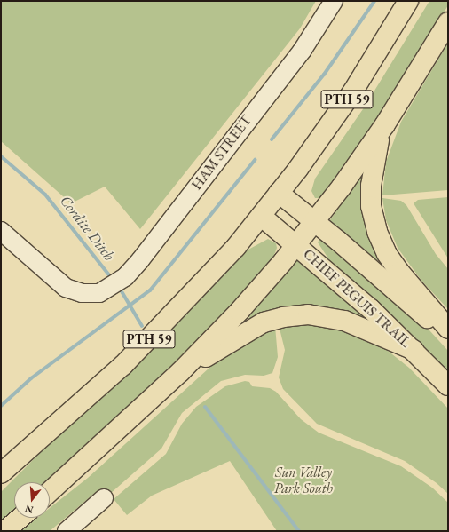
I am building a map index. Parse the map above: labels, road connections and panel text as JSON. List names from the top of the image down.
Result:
{
  "streets": {
    "main road": ["PTH 59", "CHIEF PEGUIS TRAIL"],
    "street": ["HAM STREET"]
  },
  "crossings": [
    ["PTH 59", "CHIEF PEGUIS TRAIL"]
  ],
  "water": ["Cordite Ditch"],
  "parks": ["Sun Valley Park South"],
  "north": "bottom"
}
